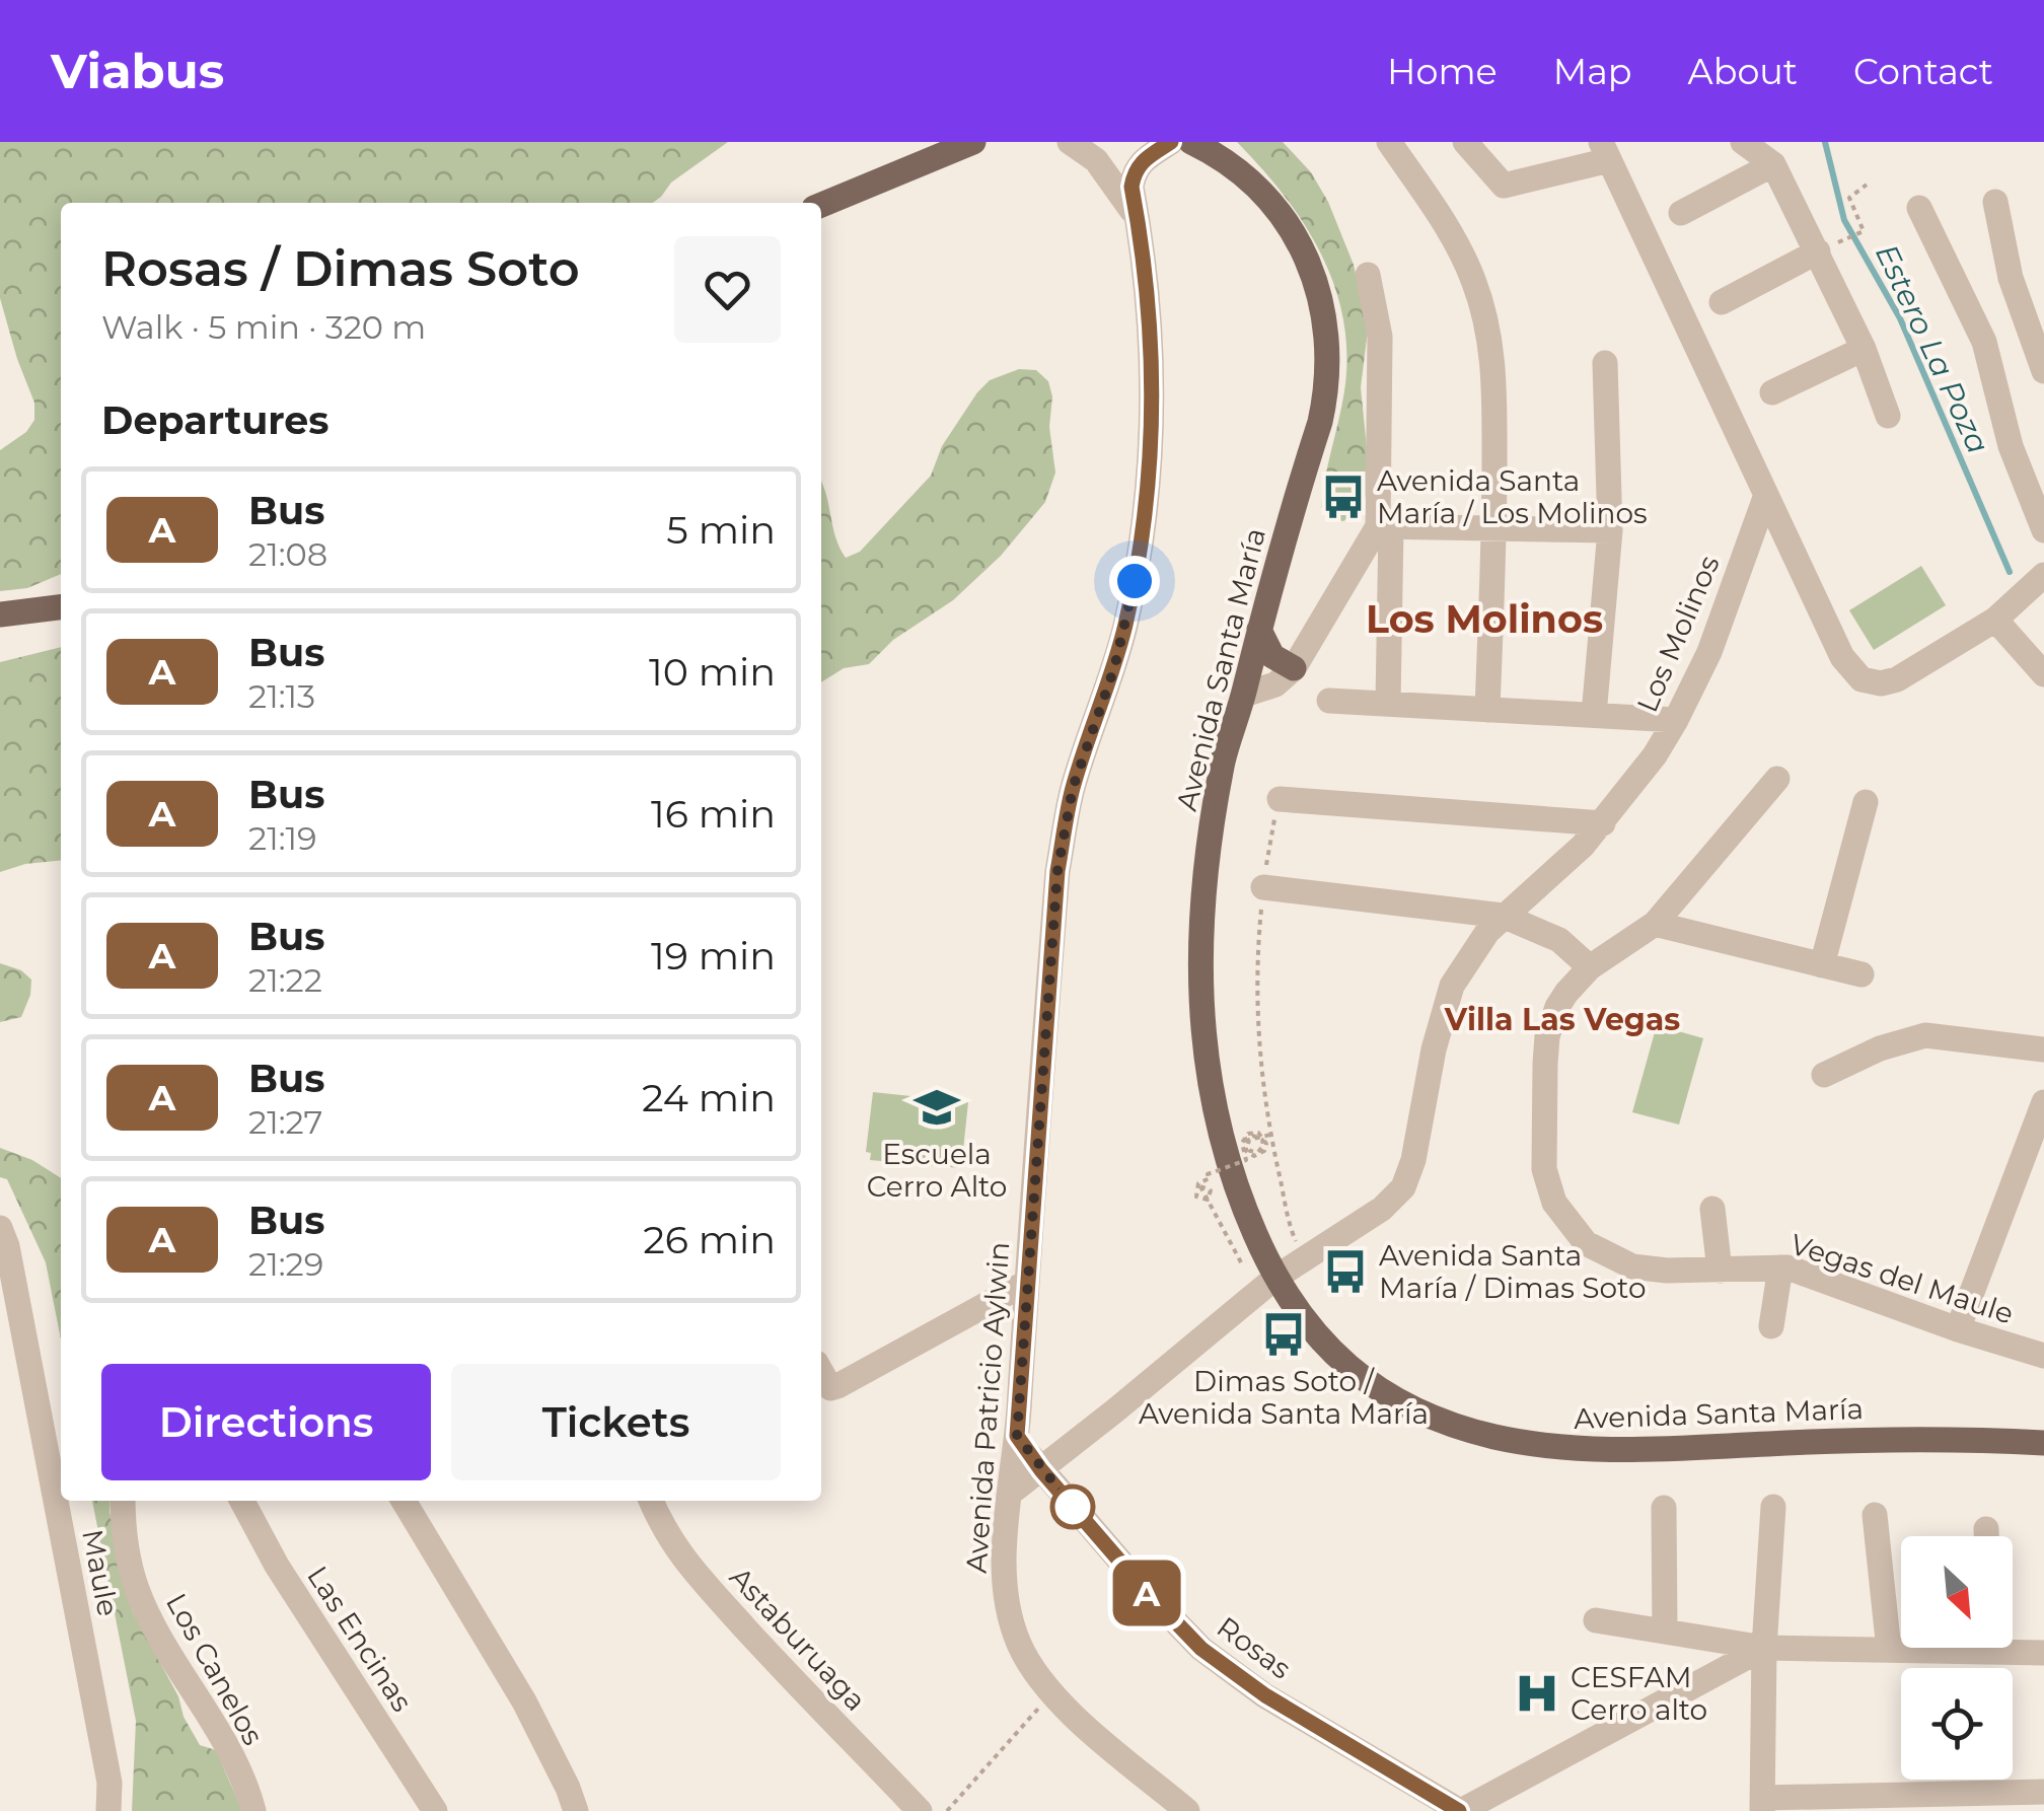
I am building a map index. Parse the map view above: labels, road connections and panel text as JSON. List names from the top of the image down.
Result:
{
  "streets": {
    "main road": ["Avenida Santa María"],
    "street": [
      "Los Molinos",
      "Vegas del Maule",
      "Avenida Patricio Aylwin",
      "Maule",
      "Las Encinas",
      "Astaburuaga",
      "Rosas",
      "Los Canelos"
    ]
  },
  "crossings": [
    ["Los Molinos", "Avenida Santa María"],
    ["Los Molinos", "Avenida Patricio Aylwin"],
    ["Los Molinos", "Rosas"],
    ["Avenida Patricio Aylwin", "Rosas"]
  ],
  "districts": ["Los Molinos", "Villa Las Vegas"],
  "water": ["Estero La Poza"],
  "places": {
    "bus stop": ["Avenida Santa María / Los Molinos", "Avenida Santa María / Dimas Soto", "Dimas Soto / Avenida Santa María"],
    "school or university": ["Escuela Cerro Alto"],
    "hospital": ["CESFAM Cerro alto"]
  },
  "lines": ["bus line A"],
  "north": "bottom right",
  "page": {
    "header": "Viabus",
    "nav": [
      "Home",
      "Map",
      "About",
      "Contact"
    ],
    "on_map": "A",
    "heading": [
      ["Rosas / Dimas Soto", "Walk · 5 min · 320 m"],
      "Departures"
    ],
    "list": [
      {
        "mark": "A",
        "name": "Bus",
        "note": "21:08",
        "value": "5 min"
      },
      {
        "mark": "A",
        "name": "Bus",
        "note": "21:13",
        "value": "10 min"
      },
      {
        "mark": "A",
        "name": "Bus",
        "note": "21:19",
        "value": "16 min"
      },
      {
        "mark": "A",
        "name": "Bus",
        "note": "21:22",
        "value": "19 min"
      },
      {
        "mark": "A",
        "name": "Bus",
        "note": "21:27",
        "value": "24 min"
      },
      {
        "mark": "A",
        "name": "Bus",
        "note": "21:29",
        "value": "26 min"
      }
    ],
    "buttons": ["Directions", "Tickets"]
  }
}
